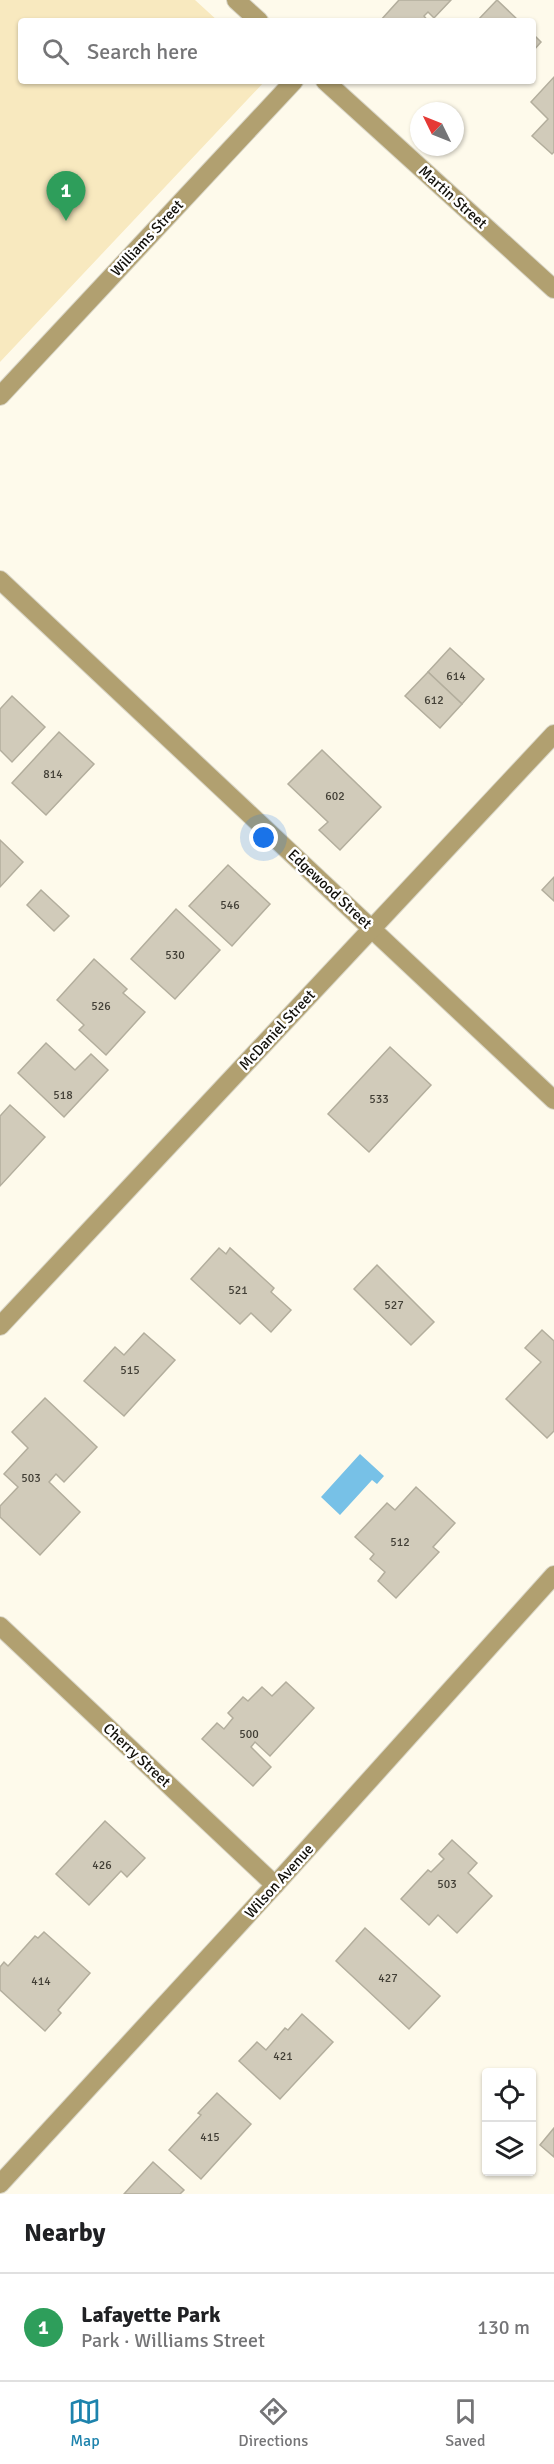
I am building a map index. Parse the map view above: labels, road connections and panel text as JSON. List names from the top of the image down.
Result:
{
  "streets": {
    "street": [
      "Martin Street",
      "Williams Street",
      "Edgewood Street",
      "McDaniel Street",
      "Cherry Street",
      "Wilson Avenue"
    ]
  },
  "crossings": [
    ["Edgewood Street", "McDaniel Street"],
    ["Cherry Street", "Wilson Avenue"]
  ],
  "house_numbers": [
    "614",
    "612",
    "814",
    "602",
    "546",
    "530",
    "526",
    "518",
    "533",
    "521",
    "527",
    "515",
    "503",
    "512",
    "500",
    "426",
    "503",
    "427",
    "414",
    "421",
    "415"
  ],
  "north": "top left",
  "page": {
    "search": "Search here",
    "pins": "1",
    "heading": "Nearby",
    "list": [
      {
        "mark": "1",
        "name": "Lafayette Park",
        "note": "Park · Williams Street",
        "value": "130 m"
      }
    ],
    "nav": ["Map", "Directions", "Saved"]
  }
}
